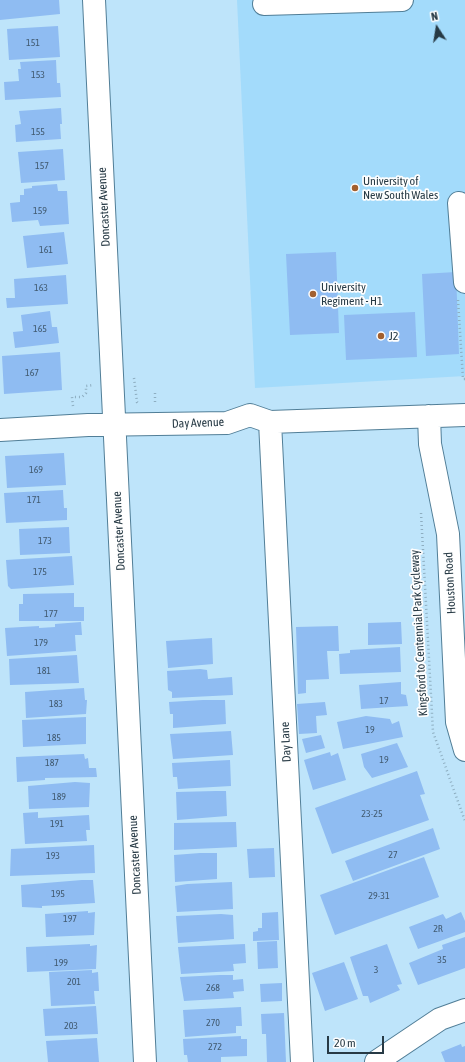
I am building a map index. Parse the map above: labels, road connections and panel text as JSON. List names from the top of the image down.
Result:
{
  "streets": {
    "street": [
      "Doncaster Avenue",
      "Day Avenue",
      "Houston Road",
      "Day Lane"
    ],
    "path": ["Kingsford to Centennial Park Cycleway"]
  },
  "crossings": [
    ["Doncaster Avenue", "Day Avenue"],
    ["Day Avenue", "Houston Road"],
    ["Day Avenue", "Day Lane"]
  ],
  "places": ["University of New South Wales", "University Regiment - H1", "J2"],
  "house_numbers": [
    "151",
    "153",
    "155",
    "157",
    "159",
    "161",
    "163",
    "165",
    "167",
    "169",
    "171",
    "173",
    "175",
    "177",
    "179",
    "181",
    "17",
    "183",
    "19",
    "185",
    "19",
    "187",
    "189",
    "23-25",
    "191",
    "27",
    "193",
    "195",
    "29-31",
    "197",
    "2R",
    "35",
    "199",
    "3",
    "201",
    "268",
    "270",
    "203",
    "272"
  ],
  "scale_bar": "20 m",
  "north": "top"
}
